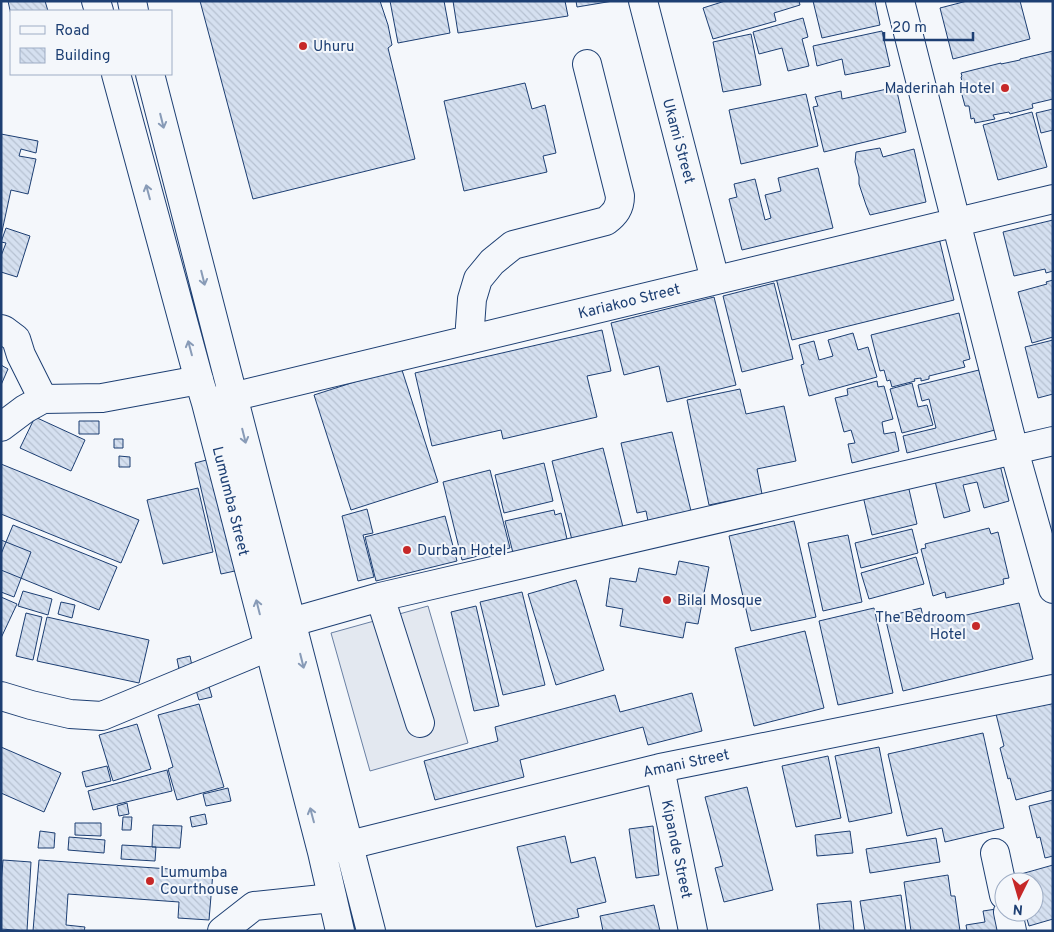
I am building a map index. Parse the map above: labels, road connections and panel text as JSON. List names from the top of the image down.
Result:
{
  "streets": {
    "street": [
      "Ukami Street",
      "Kariakoo Street",
      "Lumumba Street",
      "Amani Street",
      "Kipande Street"
    ]
  },
  "crossings": [
    ["Ukami Street", "Kariakoo Street"],
    ["Kariakoo Street", "Lumumba Street"],
    ["Lumumba Street", "Amani Street"],
    ["Amani Street", "Kipande Street"]
  ],
  "places": [
    "Uhuru",
    "Maderinah Hotel",
    "Durban Hotel",
    "Bilal Mosque",
    "The Bedroom Hotel",
    "Lumumba Courthouse"
  ],
  "legend": ["Road", "Building"],
  "scale_bar": "20 m",
  "north": "bottom"
}
